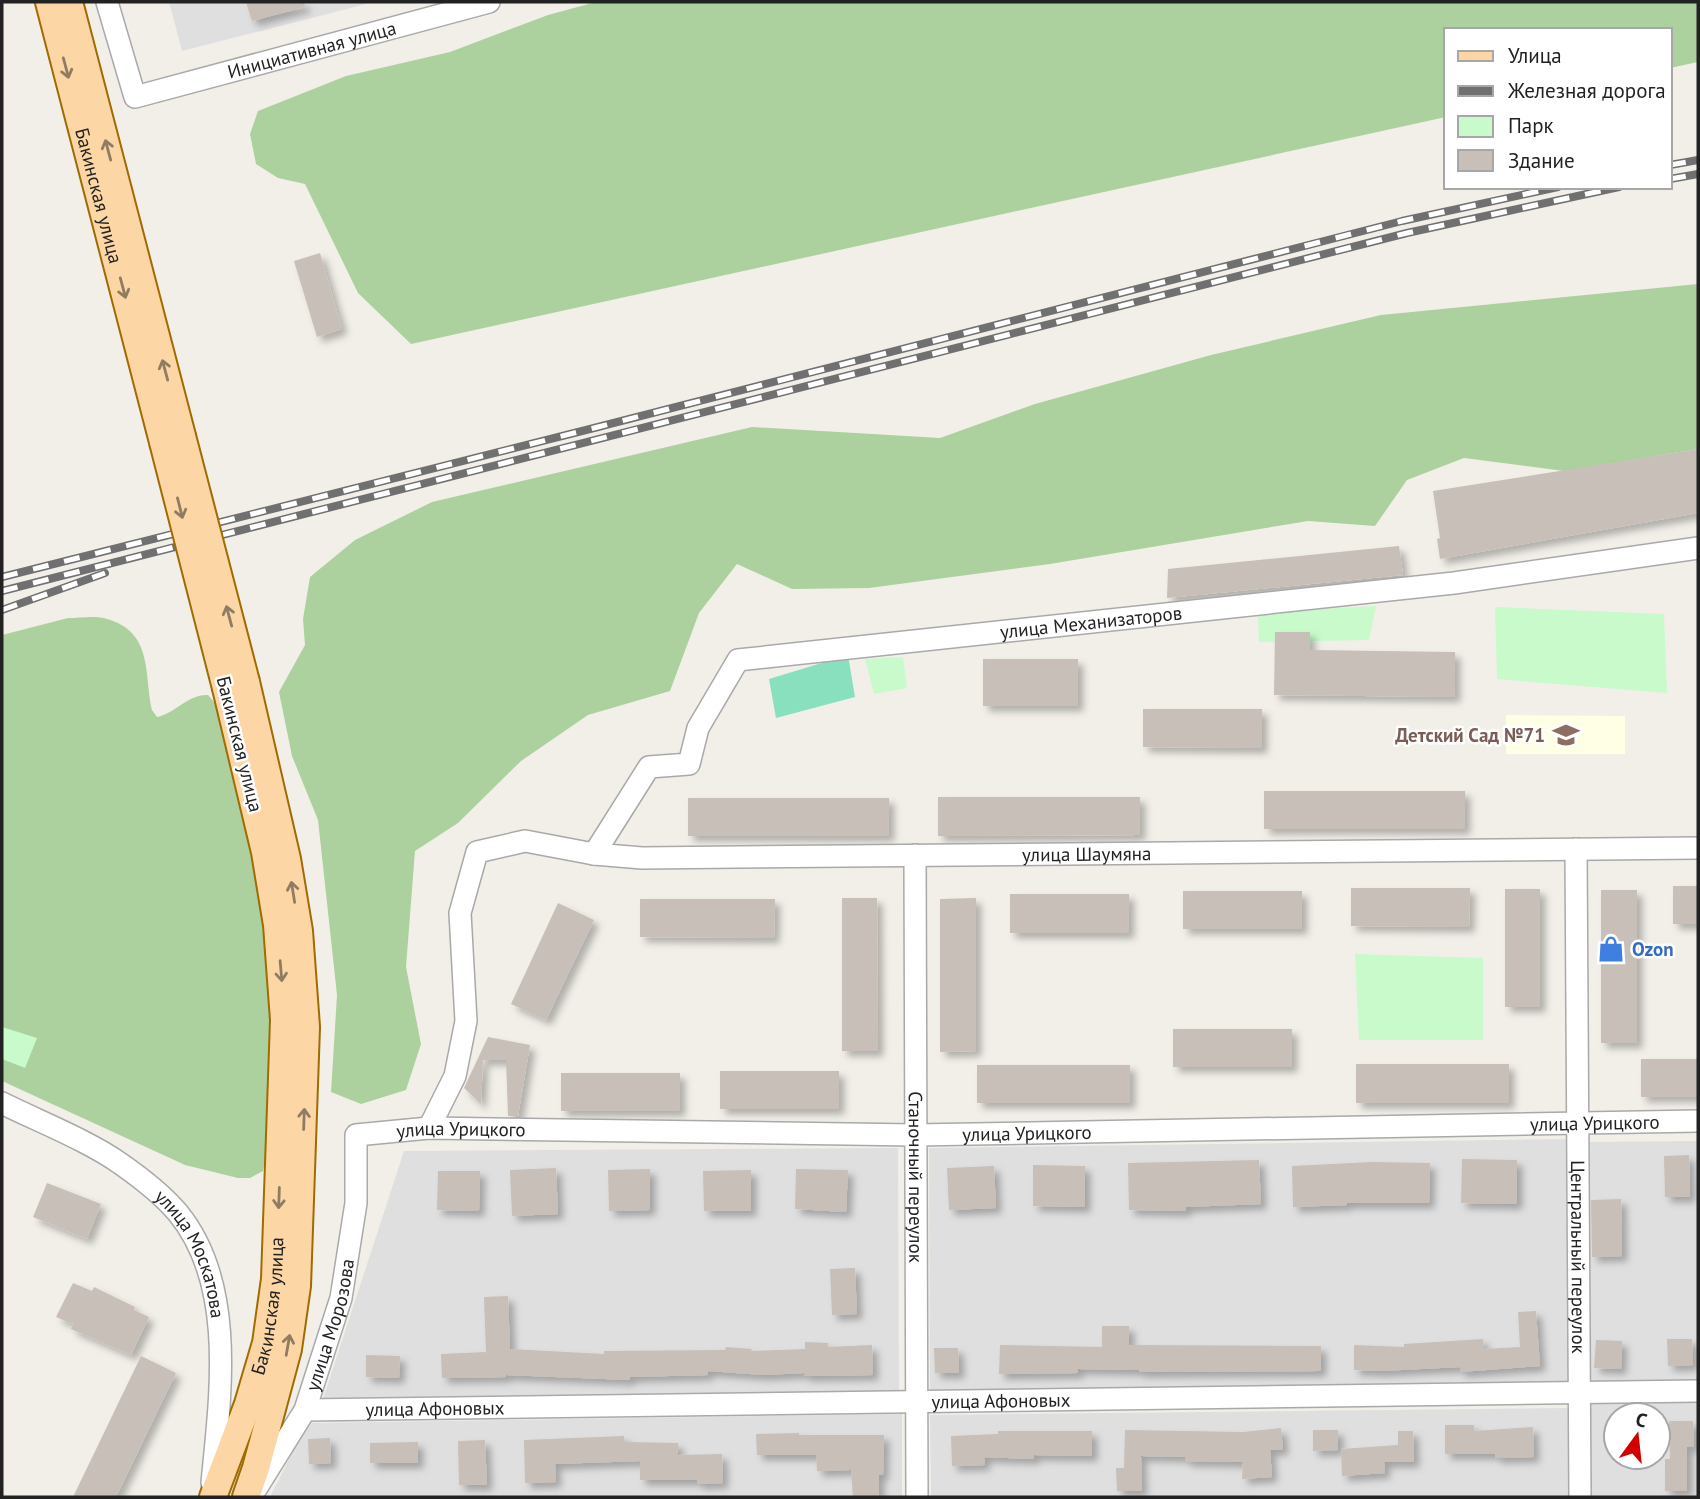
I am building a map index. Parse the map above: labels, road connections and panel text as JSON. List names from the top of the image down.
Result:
{
  "streets": {
    "main road": ["Бакинская улица"],
    "street": [
      "Инициативная улица",
      "улица Механизаторов",
      "улица Шаумяна",
      "улица Урицкого",
      "Станочный переулок",
      "улица Москатова",
      "Центральный переулок",
      "улица Морозова",
      "улица Афоновых"
    ]
  },
  "crossings": [
    ["Бакинская улица", "улица Москатова"],
    ["улица Механизаторов", "улица Шаумяна"],
    ["улица Шаумяна", "улица Урицкого"],
    ["улица Шаумяна", "Станочный переулок"],
    ["улица Шаумяна", "Центральный переулок"],
    ["улица Урицкого", "Станочный переулок"],
    ["улица Урицкого", "Центральный переулок"],
    ["улица Урицкого", "улица Морозова"],
    ["Станочный переулок", "улица Афоновых"],
    ["Центральный переулок", "улица Афоновых"],
    ["улица Морозова", "улица Афоновых"]
  ],
  "places": {
    "school or university": ["Детский Сад №71"],
    "shop": ["Ozon"]
  },
  "legend": [
    "Улица",
    "Железная дорога",
    "Парк",
    "Здание"
  ],
  "north": "top"
}
